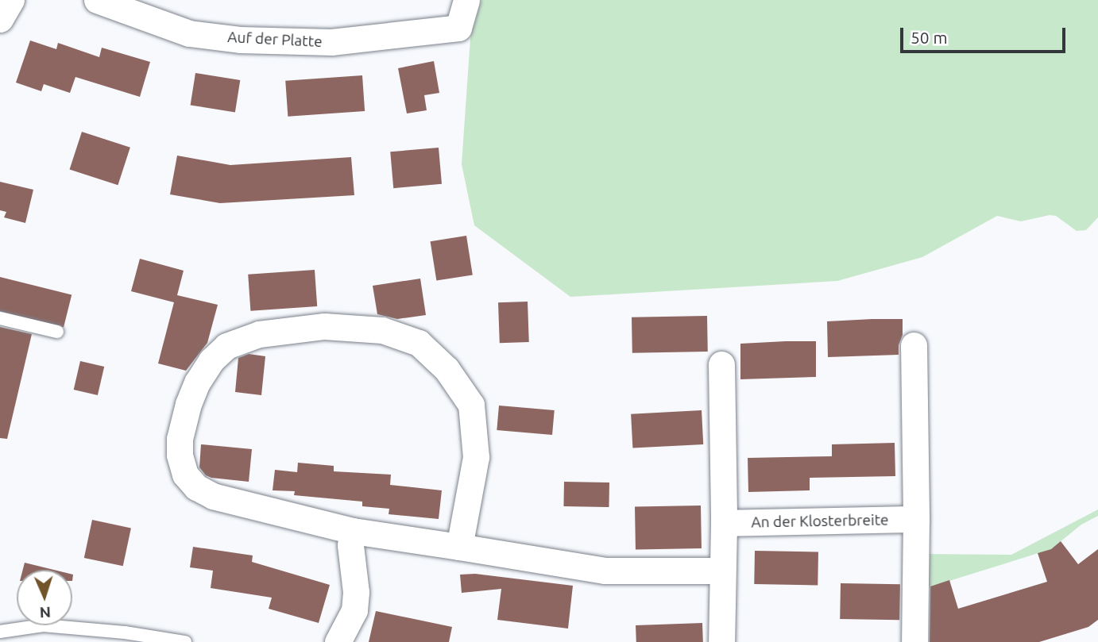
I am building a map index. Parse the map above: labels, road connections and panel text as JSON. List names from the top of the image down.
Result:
{
  "streets": {
    "street": ["Auf der Platte", "An der Klosterbreite"]
  },
  "scale_bar": "50 m",
  "north": "bottom"
}
